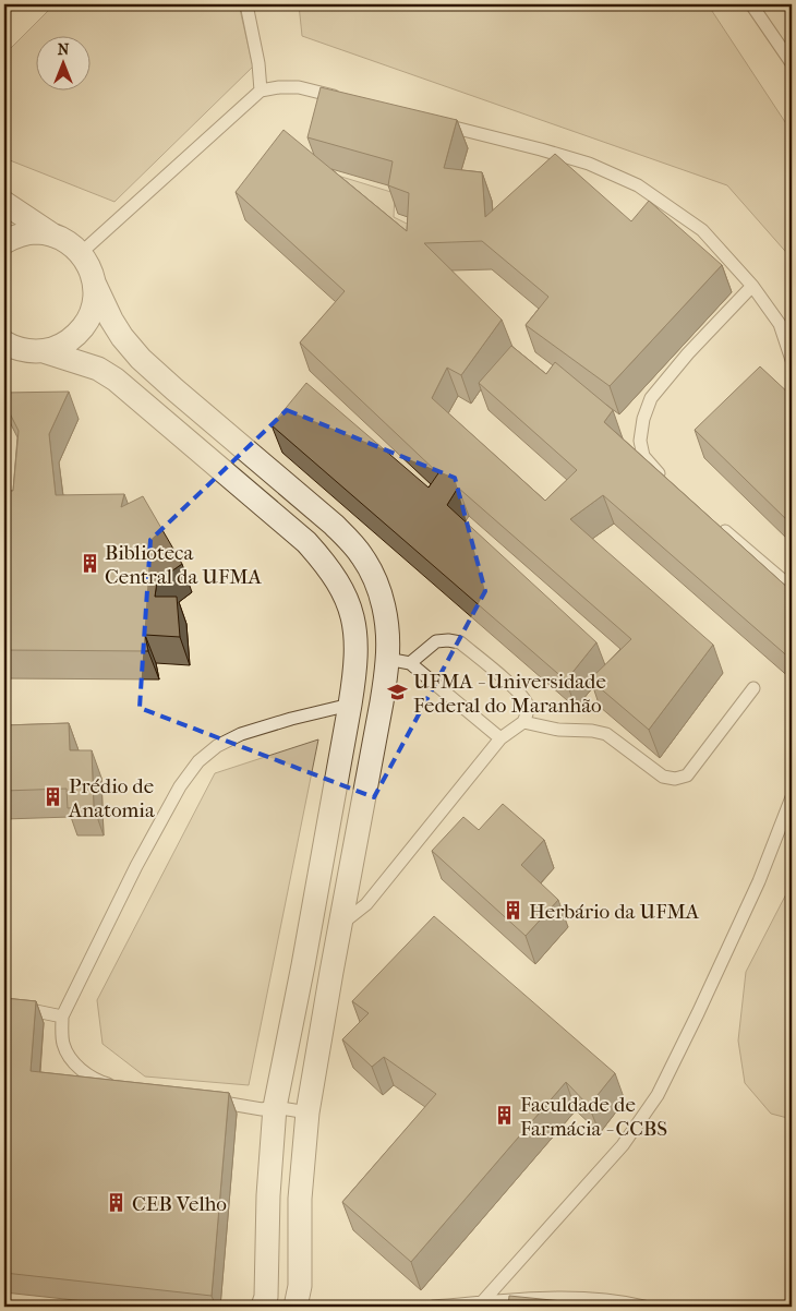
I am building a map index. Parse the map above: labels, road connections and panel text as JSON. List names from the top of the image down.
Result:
{
  "places": {
    "building": [
      "Biblioteca Central da UFMA",
      "Prédio de Anatomia",
      "Herbário da UFMA",
      "Faculdade de Farmácia - CCBS",
      "CEB Velho"
    ],
    "school or university": ["UFMA - Universidade Federal do Maranhão"]
  },
  "north": "top"
}
